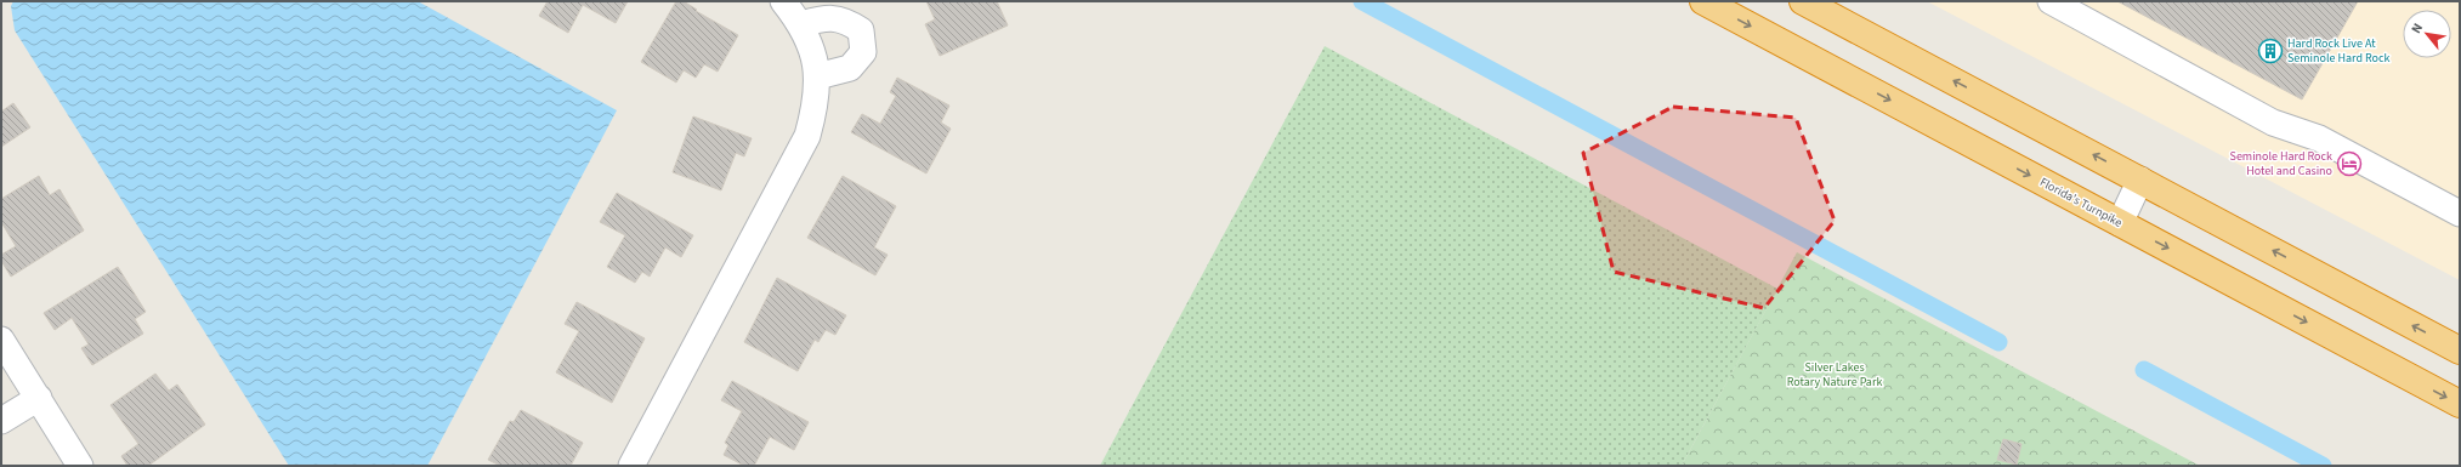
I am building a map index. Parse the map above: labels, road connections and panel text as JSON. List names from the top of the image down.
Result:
{
  "streets": {
    "highway": ["Florida's Turnpike"]
  },
  "parks": ["Silver Lakes Rotary Nature Park"],
  "places": {
    "building": ["Hard Rock Live At Seminole Hard Rock"],
    "hotel": ["Seminole Hard Rock Hotel and Casino"]
  },
  "north": "top left"
}
